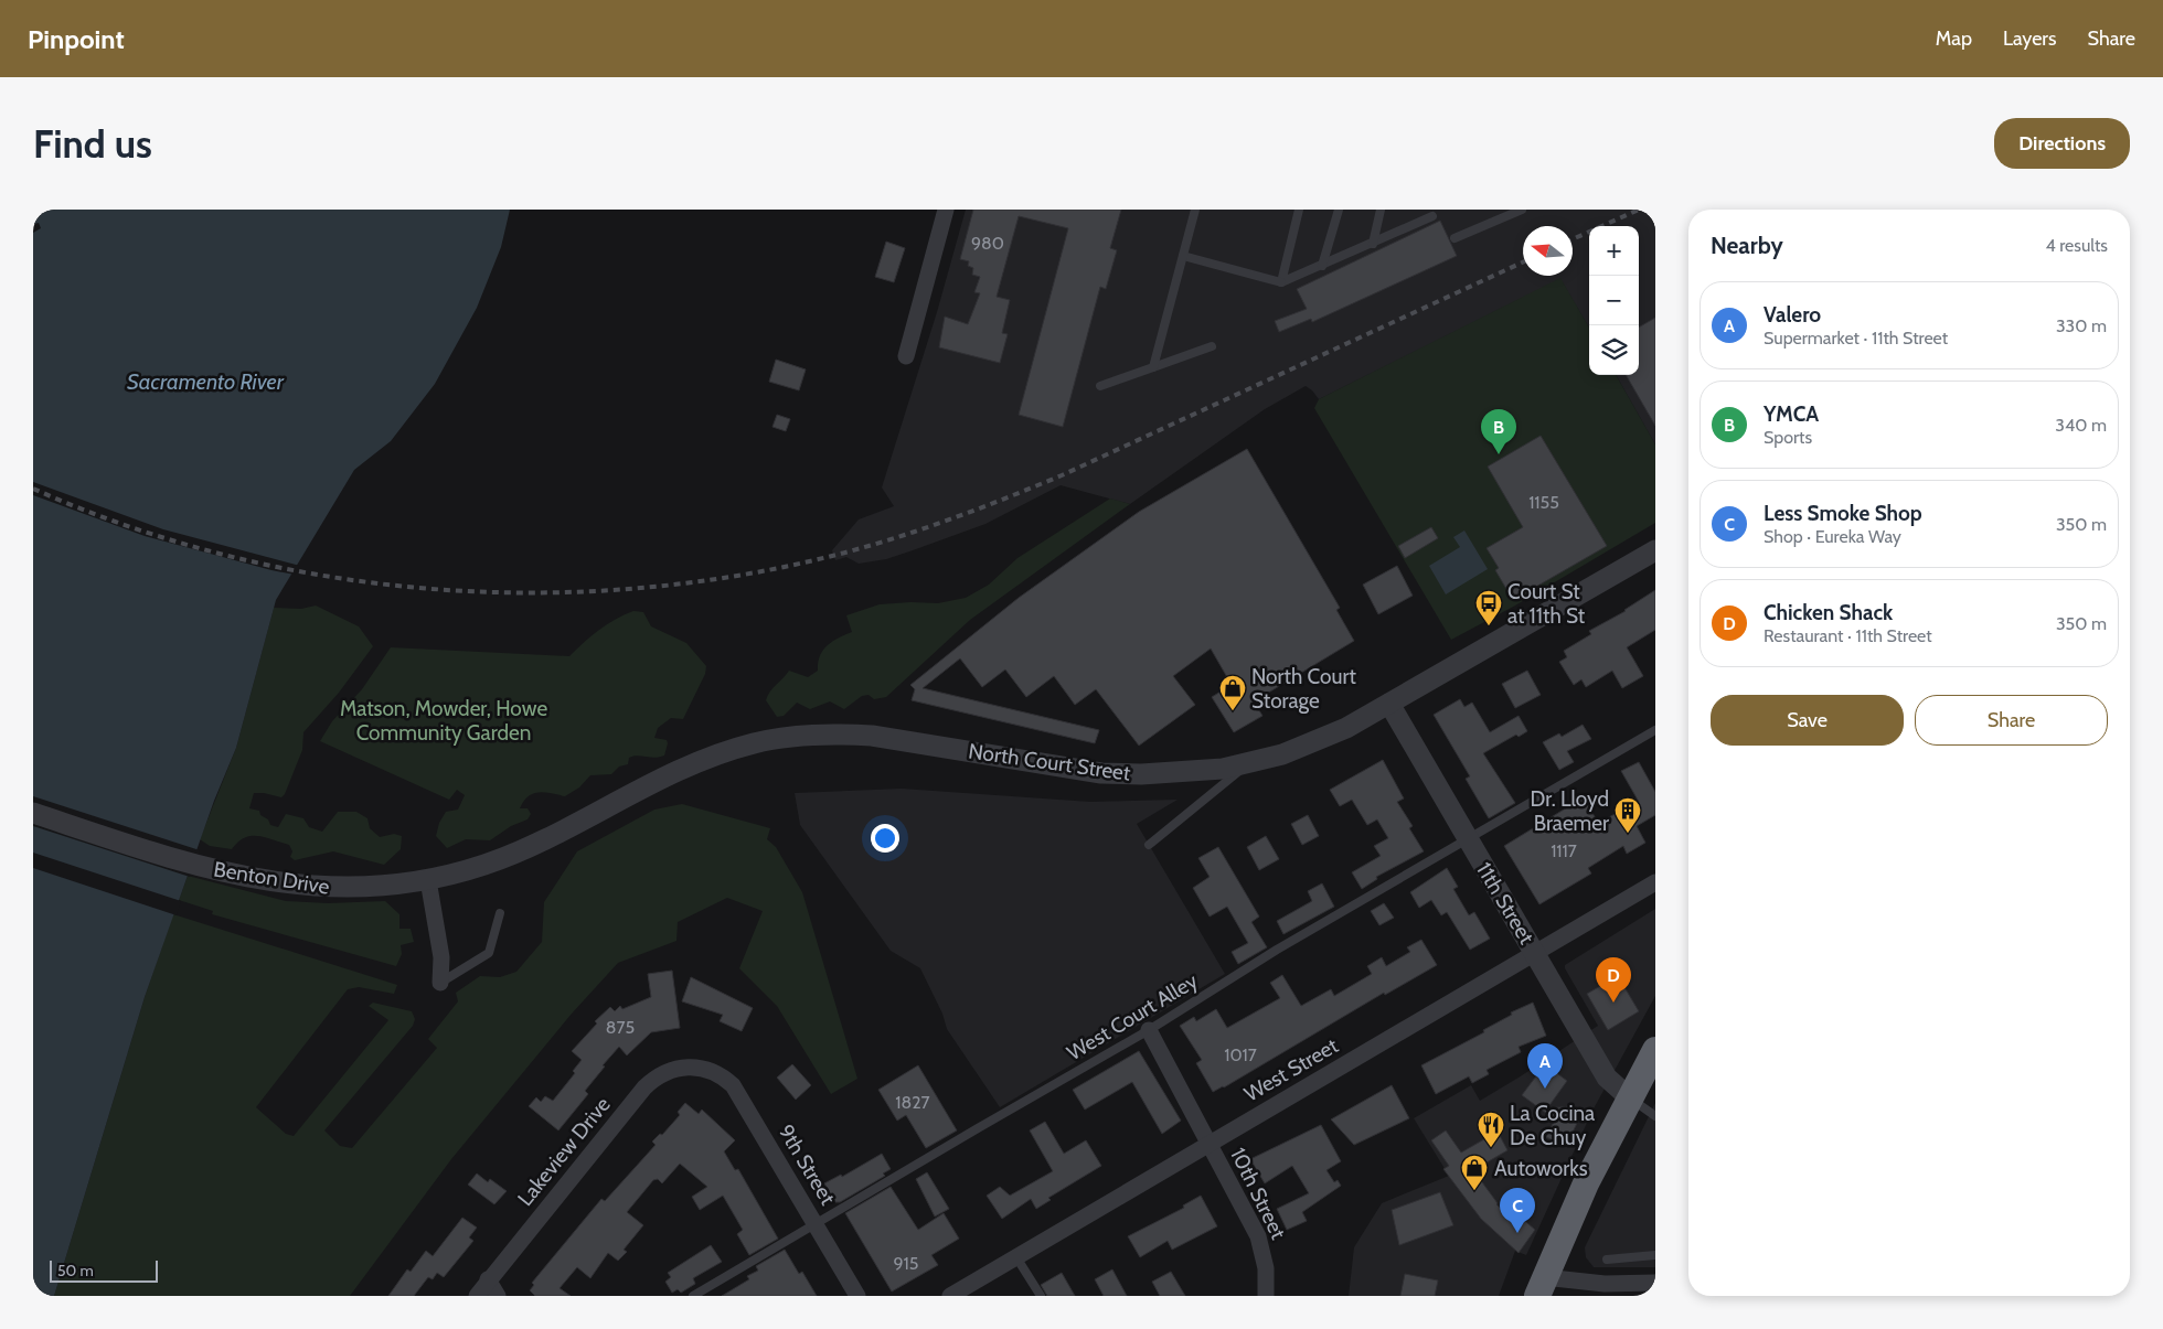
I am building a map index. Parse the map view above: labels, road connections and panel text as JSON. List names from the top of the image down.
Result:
{
  "streets": {
    "street": [
      "North Court Street",
      "Benton Drive",
      "11th Street",
      "West Street",
      "Lakeview Drive",
      "9th Street",
      "10th Street"
    ],
    "lane": ["West Court Alley"]
  },
  "crossings": [
    ["North Court Street", "Benton Drive"],
    ["North Court Street", "11th Street"],
    ["11th Street", "West Court Alley"],
    ["11th Street", "West Street"],
    ["West Court Alley", "9th Street"],
    ["West Court Alley", "10th Street"],
    ["West Street", "10th Street"],
    ["Lakeview Drive", "9th Street"]
  ],
  "water": ["Sacramento River"],
  "parks": ["Matson, Mowder, Howe Community Garden"],
  "places": {
    "bus stop": ["Court St at 11th St"],
    "shop": ["North Court Storage", "Autoworks"],
    "building": ["Dr. Lloyd Braemer"],
    "restaurant": ["La Cocina De Chuy"]
  },
  "house_numbers": [
    "980",
    "1155",
    "1117",
    "875",
    "1017",
    "1827",
    "915"
  ],
  "scale_bar": "50 m",
  "north": "left",
  "page": {
    "header": "Pinpoint",
    "nav": ["Map", "Layers", "Share"],
    "buttons": [
      "Directions",
      ["Save", "Share"]
    ],
    "title": "Find us",
    "heading": ["Nearby", "4 results"],
    "map_buttons": ["+", "−"],
    "list": [
      {
        "mark": "A",
        "name": "Valero",
        "note": "Supermarket · 11th Street",
        "value": "330 m"
      },
      {
        "mark": "B",
        "name": "YMCA",
        "note": "Sports",
        "value": "340 m"
      },
      {
        "mark": "C",
        "name": "Less Smoke Shop",
        "note": "Shop · Eureka Way",
        "value": "350 m"
      },
      {
        "mark": "D",
        "name": "Chicken Shack",
        "note": "Restaurant · 11th Street",
        "value": "350 m"
      }
    ],
    "pins": [
      "B",
      "D",
      "A",
      "C"
    ],
    "scale": "50 m"
  }
}
